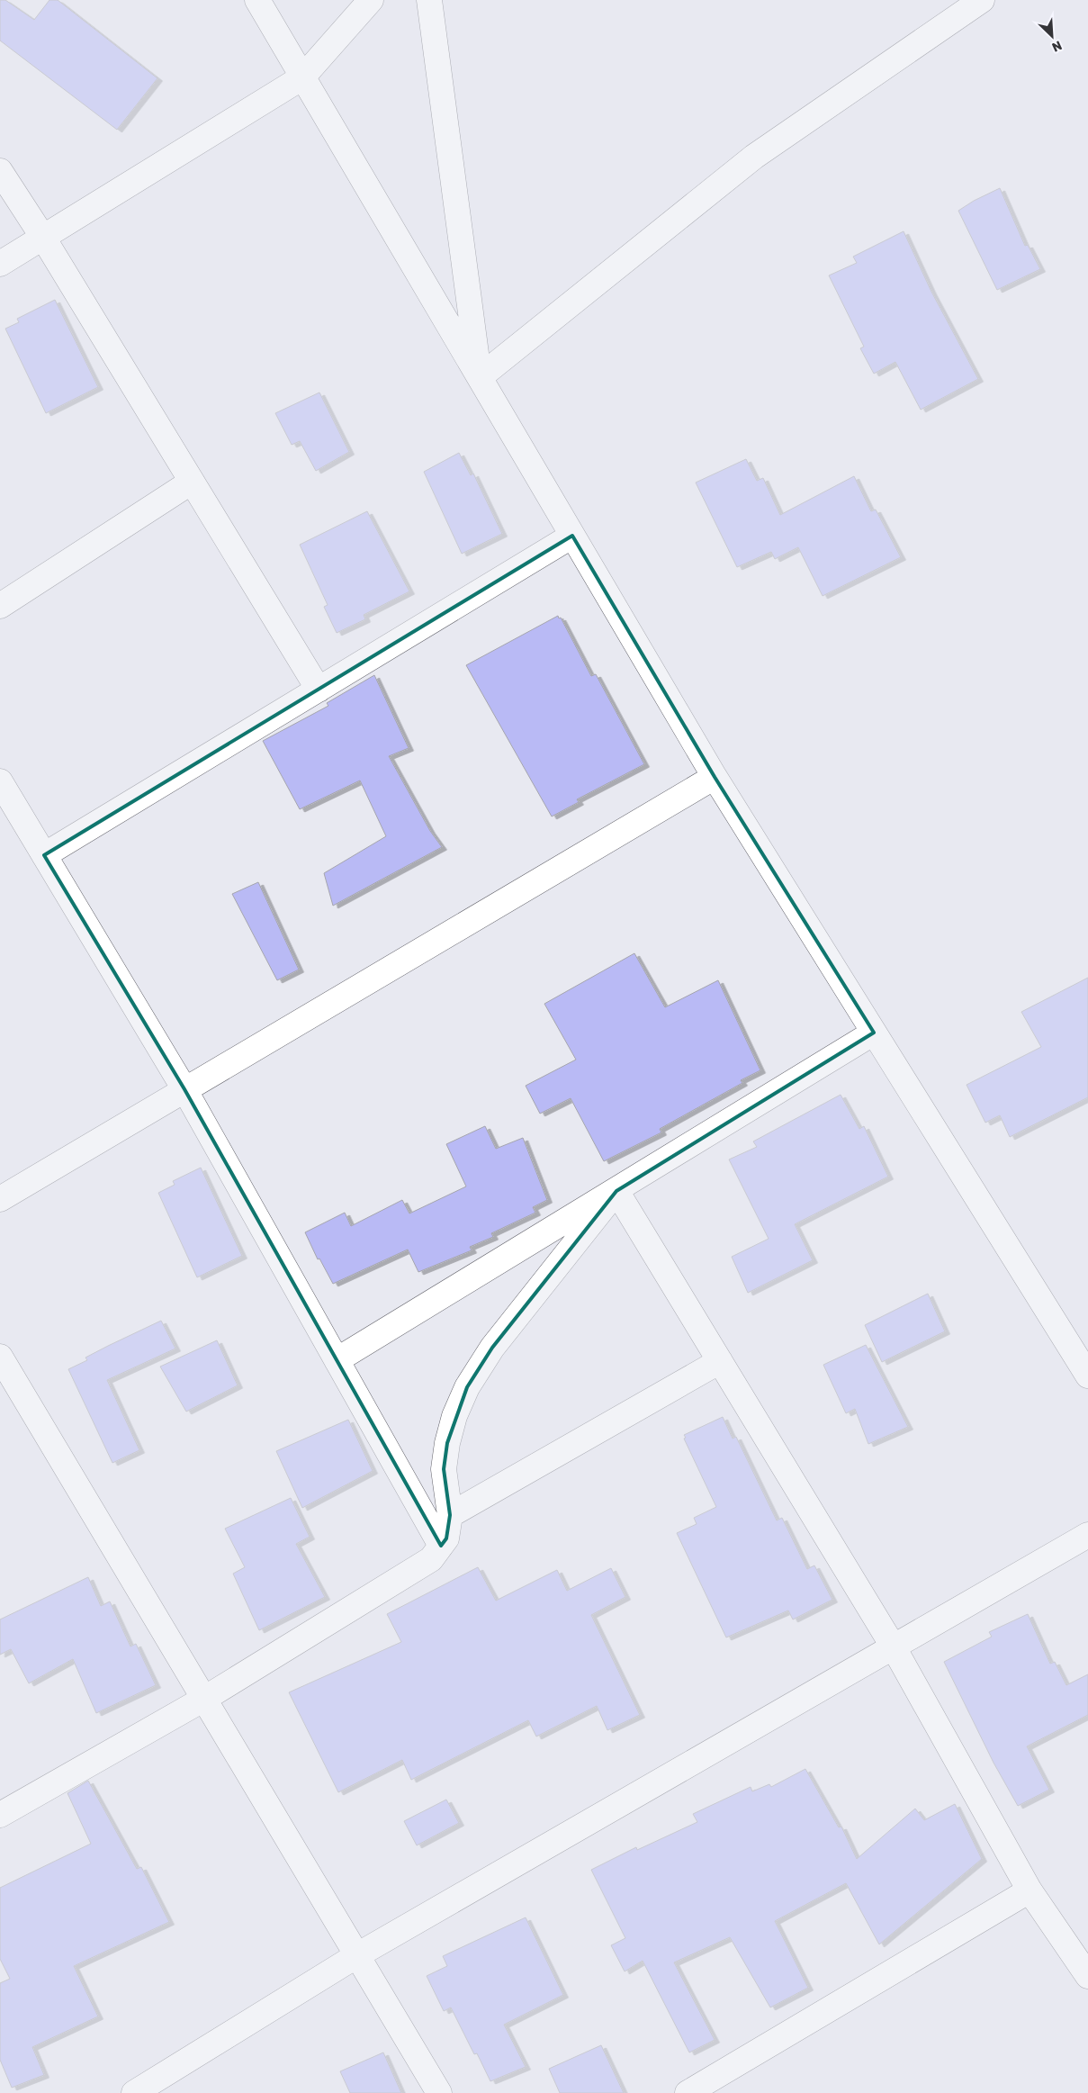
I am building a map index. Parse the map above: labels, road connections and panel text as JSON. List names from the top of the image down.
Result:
{
  "north": "bottom right"
}
